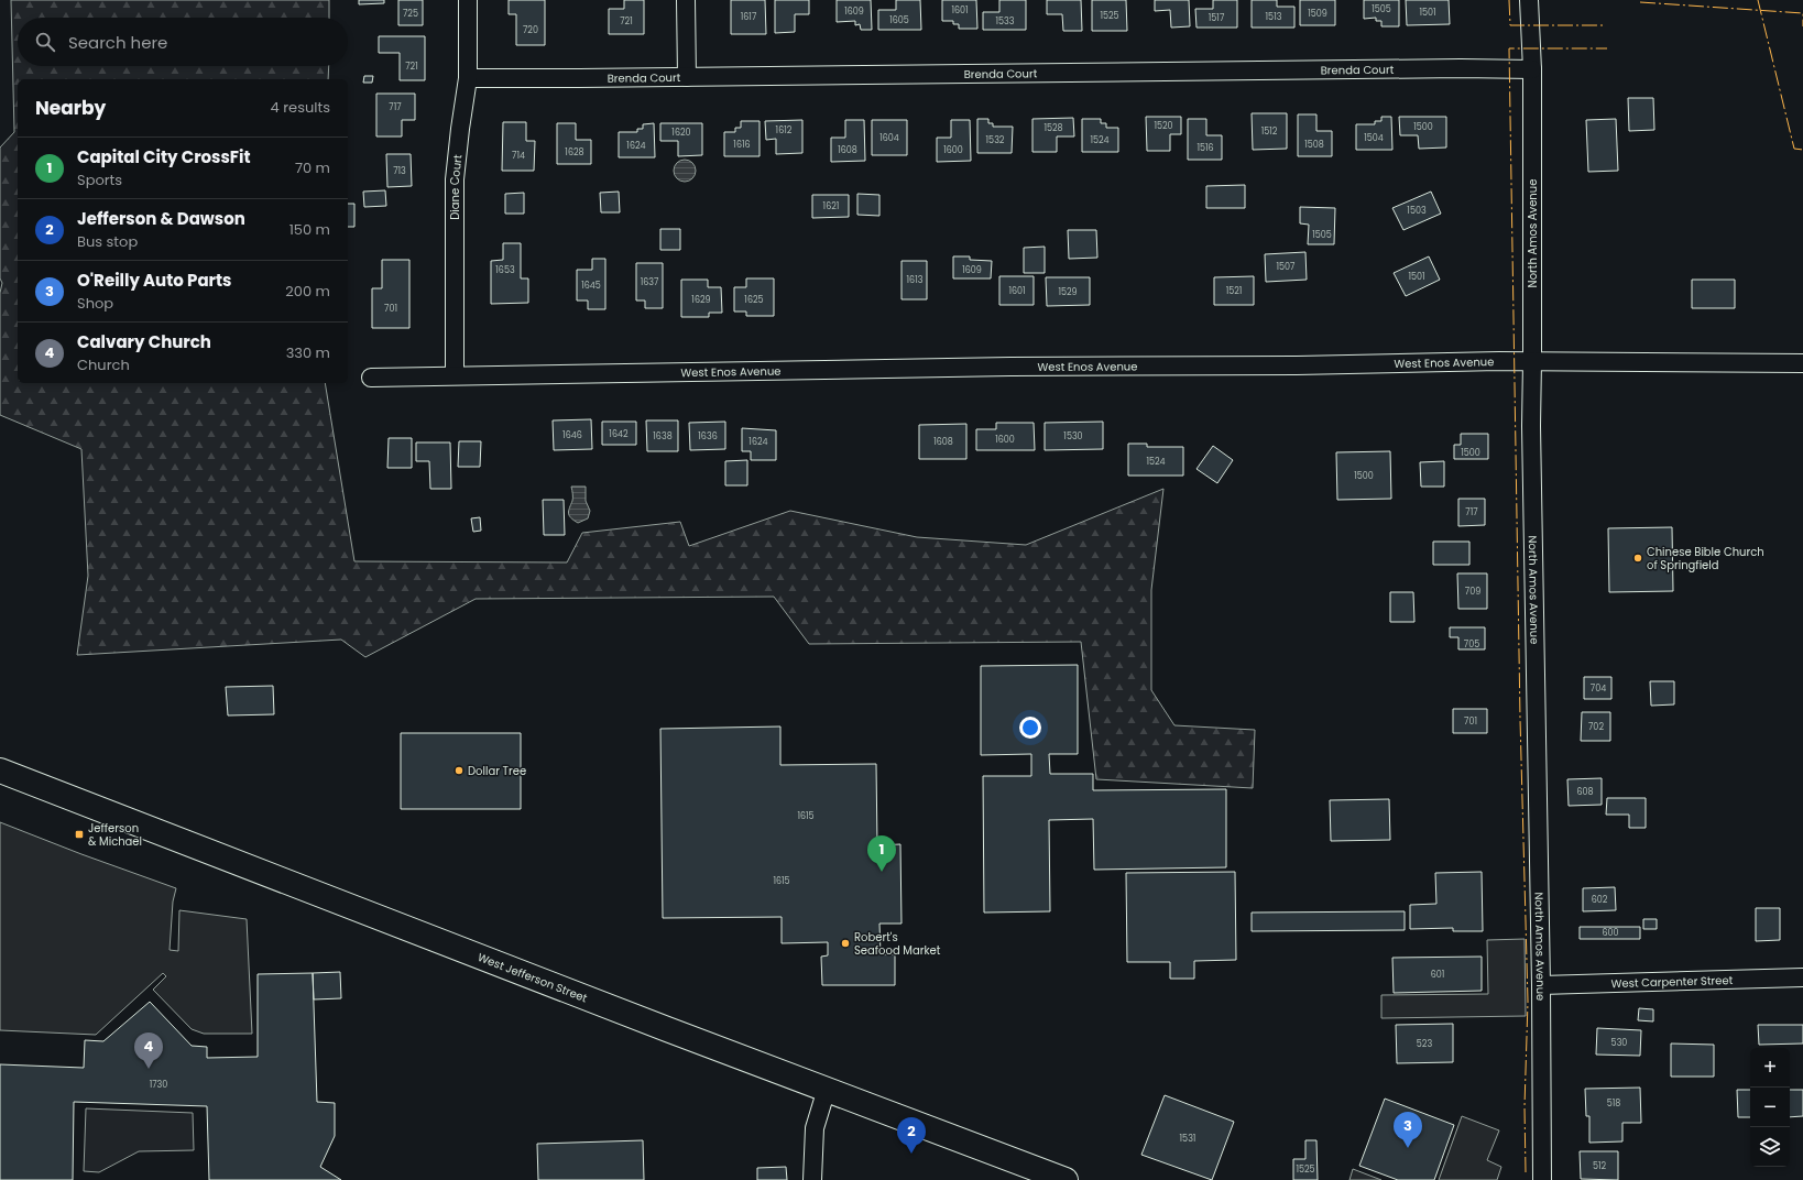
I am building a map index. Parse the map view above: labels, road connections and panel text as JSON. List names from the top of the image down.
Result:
{
  "streets": {
    "main road": ["West Jefferson Street"],
    "street": [
      "Brenda Court",
      "Diane Court",
      "North Amos Avenue",
      "West Enos Avenue",
      "West Carpenter Street"
    ]
  },
  "crossings": [
    ["Brenda Court", "Diane Court"],
    ["Brenda Court", "North Amos Avenue"],
    ["Diane Court", "West Enos Avenue"],
    ["North Amos Avenue", "West Enos Avenue"],
    ["North Amos Avenue", "West Carpenter Street"]
  ],
  "places": {
    "other": ["Chinese Bible Church of Springfield", "Dollar Tree", "Robert's Seafood Market"],
    "transit": ["Jefferson & Michael"]
  },
  "house_numbers": [
    "1505",
    "1601",
    "1609",
    "1501",
    "725",
    "1509",
    "1525",
    "1617",
    "1513",
    "1517",
    "1605",
    "721",
    "1533",
    "720",
    "721",
    "717",
    "1520",
    "1500",
    "1528",
    "1612",
    "1512",
    "1620",
    "1604",
    "1504",
    "1532",
    "1524",
    "1616",
    "1508",
    "1624",
    "1516",
    "1608",
    "1600",
    "1628",
    "714",
    "713",
    "1621",
    "1503",
    "1505",
    "1507",
    "1653",
    "1609",
    "1501",
    "1613",
    "1637",
    "1645",
    "1601",
    "1521",
    "1529",
    "1629",
    "1625",
    "701",
    "1642",
    "1646",
    "1638",
    "1636",
    "1530",
    "1600",
    "1624",
    "1608",
    "1500",
    "1524",
    "1500",
    "717",
    "709",
    "705",
    "704",
    "701",
    "702",
    "608",
    "1615",
    "1615",
    "602",
    "600",
    "601",
    "530",
    "523",
    "1730",
    "518",
    "1531",
    "512",
    "1525"
  ],
  "page": {
    "search": "Search here",
    "heading": ["Nearby", "4 results"],
    "list": [
      {
        "mark": "1",
        "name": "Capital City CrossFit",
        "note": "Sports",
        "value": "70 m"
      },
      {
        "mark": "2",
        "name": "Jefferson & Dawson",
        "note": "Bus stop",
        "value": "150 m"
      },
      {
        "mark": "3",
        "name": "O'Reilly Auto Parts",
        "note": "Shop",
        "value": "200 m"
      },
      {
        "mark": "4",
        "name": "Calvary Church",
        "note": "Church",
        "value": "330 m"
      }
    ],
    "pins": [
      "1",
      "4",
      "3",
      "2"
    ],
    "map_buttons": ["+", "−"]
  }
}
